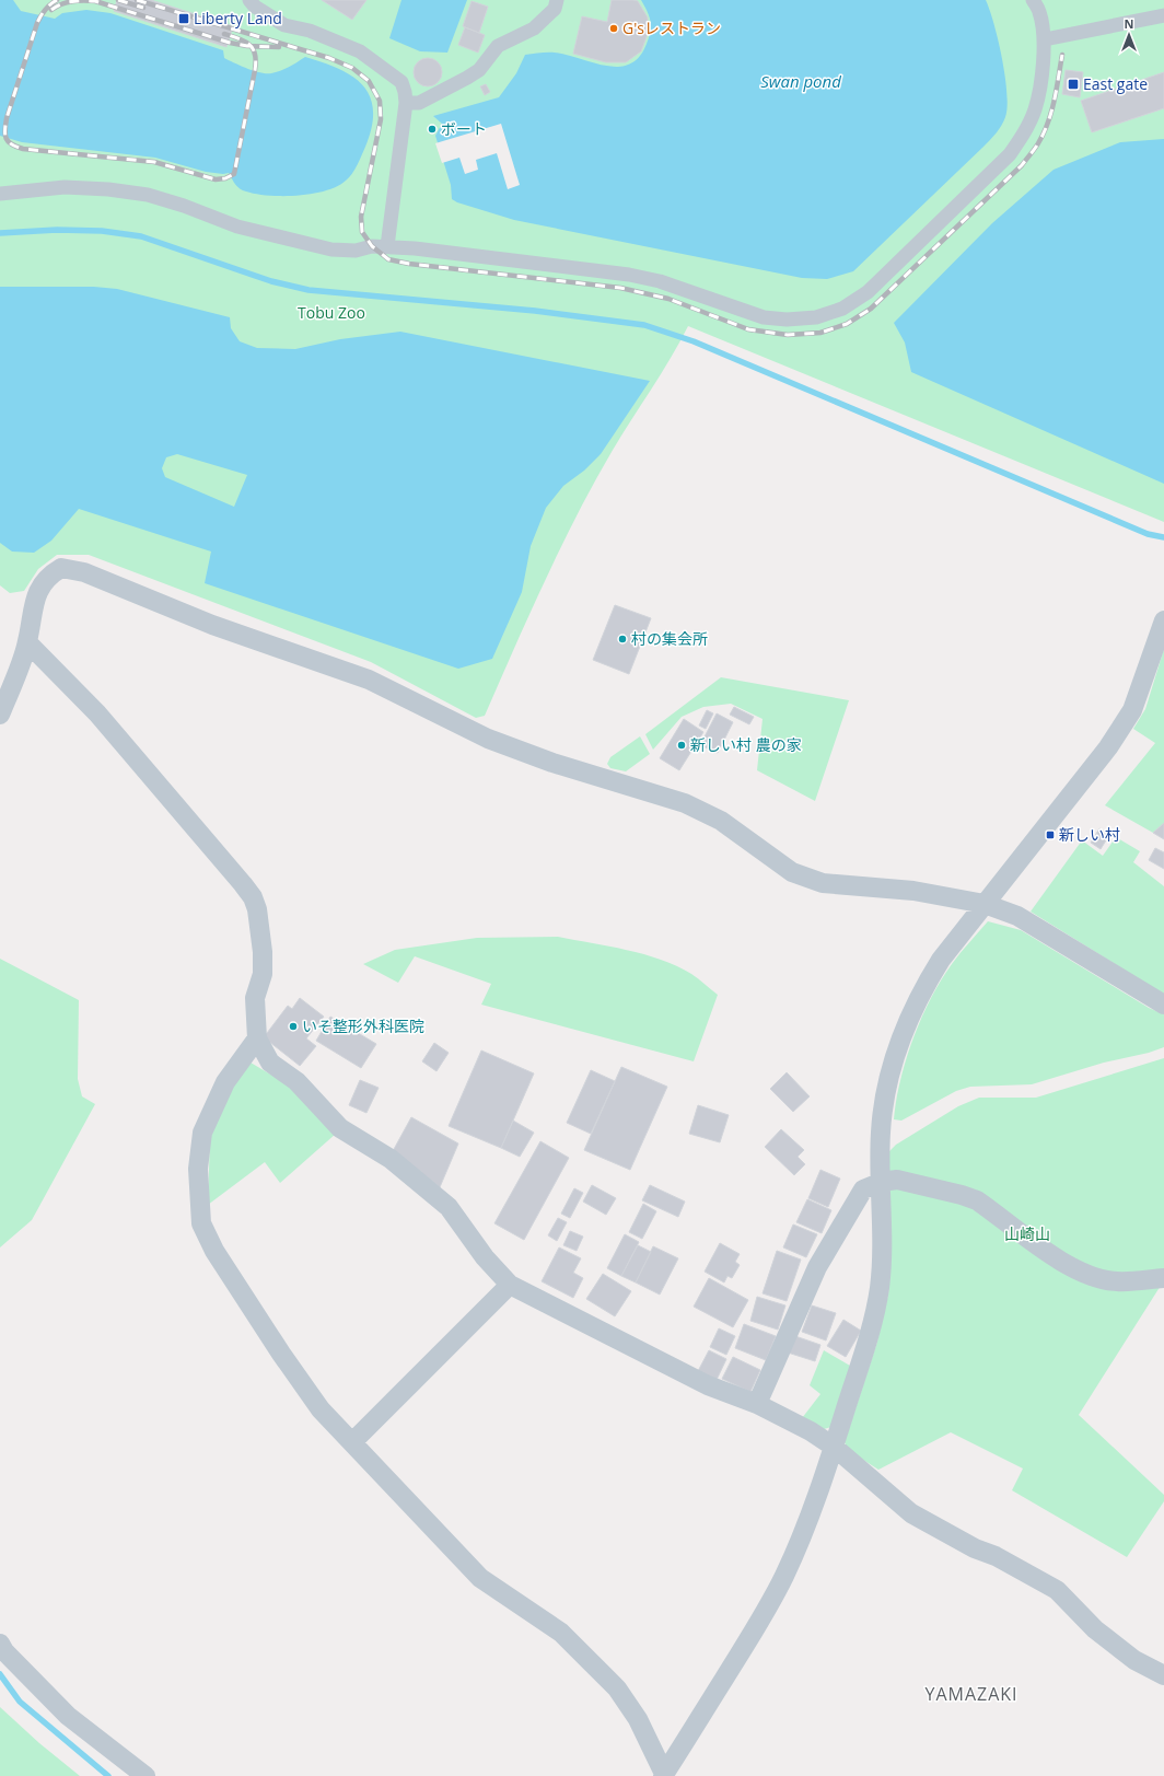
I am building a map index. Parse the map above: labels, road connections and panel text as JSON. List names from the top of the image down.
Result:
{
  "districts": ["YAMAZAKI"],
  "water": ["Swan pond"],
  "parks": ["Tobu Zoo", "山崎山"],
  "places": {
    "transit": ["Liberty Land", "East gate", "新しい村"],
    "other": [
      "G'sレストラン",
      "ボート",
      "村の集会所",
      "新しい村 農の家",
      "いそ整形外科医院"
    ]
  },
  "north": "top"
}
